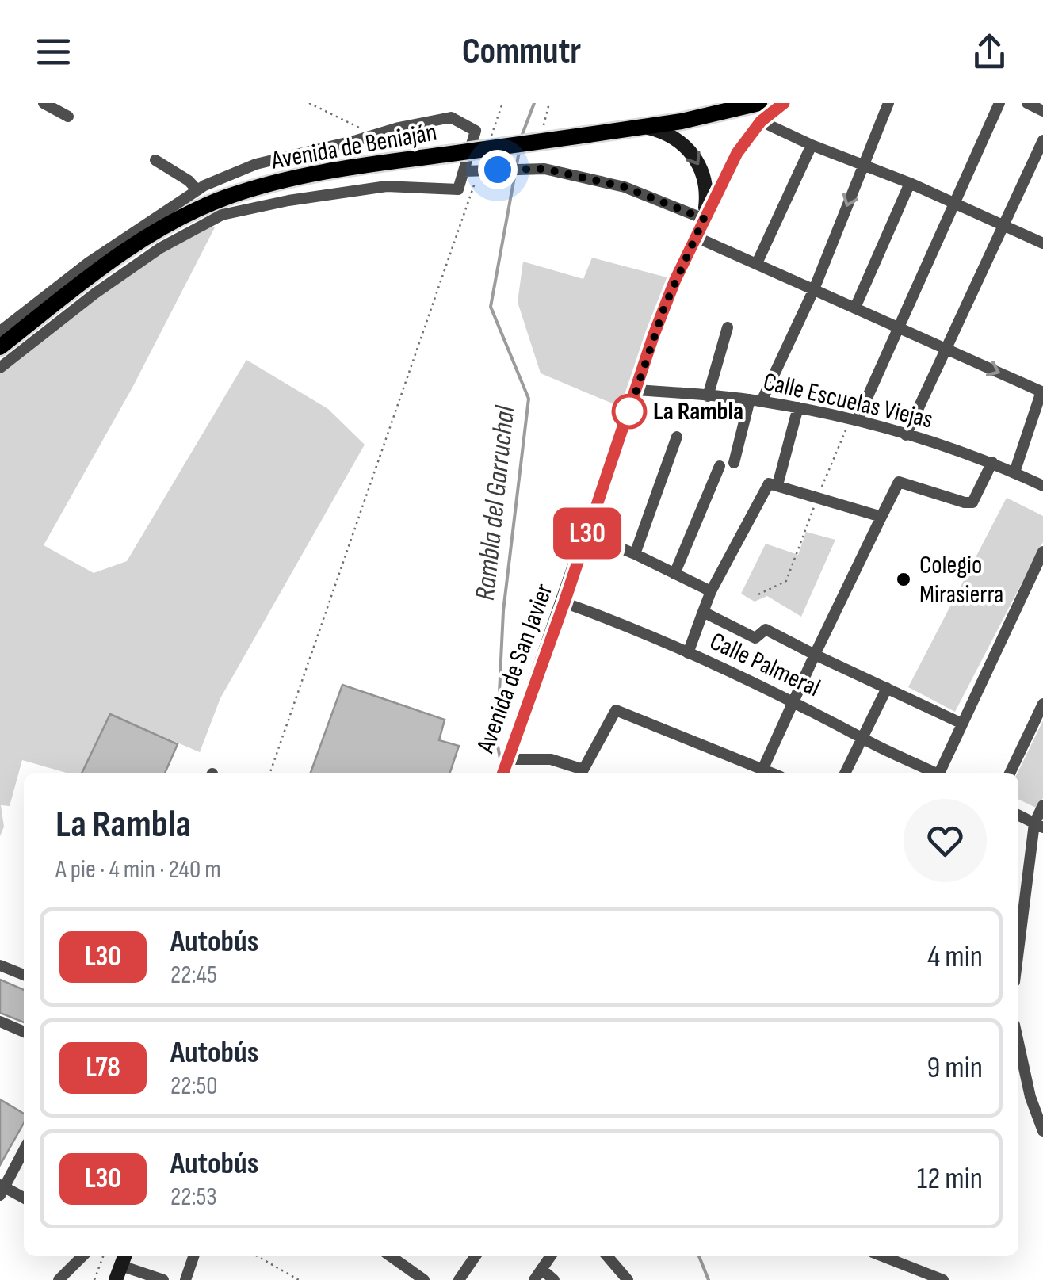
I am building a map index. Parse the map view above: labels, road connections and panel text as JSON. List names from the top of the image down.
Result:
{
  "streets": {
    "main road": ["Avenida de Beniaján", "Avenida de San Javier"],
    "street": ["Calle Escuelas Viejas", "Calle Palmeral"]
  },
  "crossings": [
    ["Calle Escuelas Viejas", "Avenida de San Javier"],
    ["Calle Palmeral", "Avenida de San Javier"]
  ],
  "water": ["Rambla del Garruchal"],
  "places": ["La Rambla", "Colegio Mirasierra"],
  "lines": ["bus line L30"],
  "page": {
    "header": "Commutr",
    "on_map": "L30",
    "heading": ["La Rambla", "A pie · 4 min · 240 m"],
    "list": [
      {
        "mark": "L30",
        "name": "Autobús",
        "note": "22:45",
        "value": "4 min"
      },
      {
        "mark": "L78",
        "name": "Autobús",
        "note": "22:50",
        "value": "9 min"
      },
      {
        "mark": "L30",
        "name": "Autobús",
        "note": "22:53",
        "value": "12 min"
      }
    ]
  }
}
